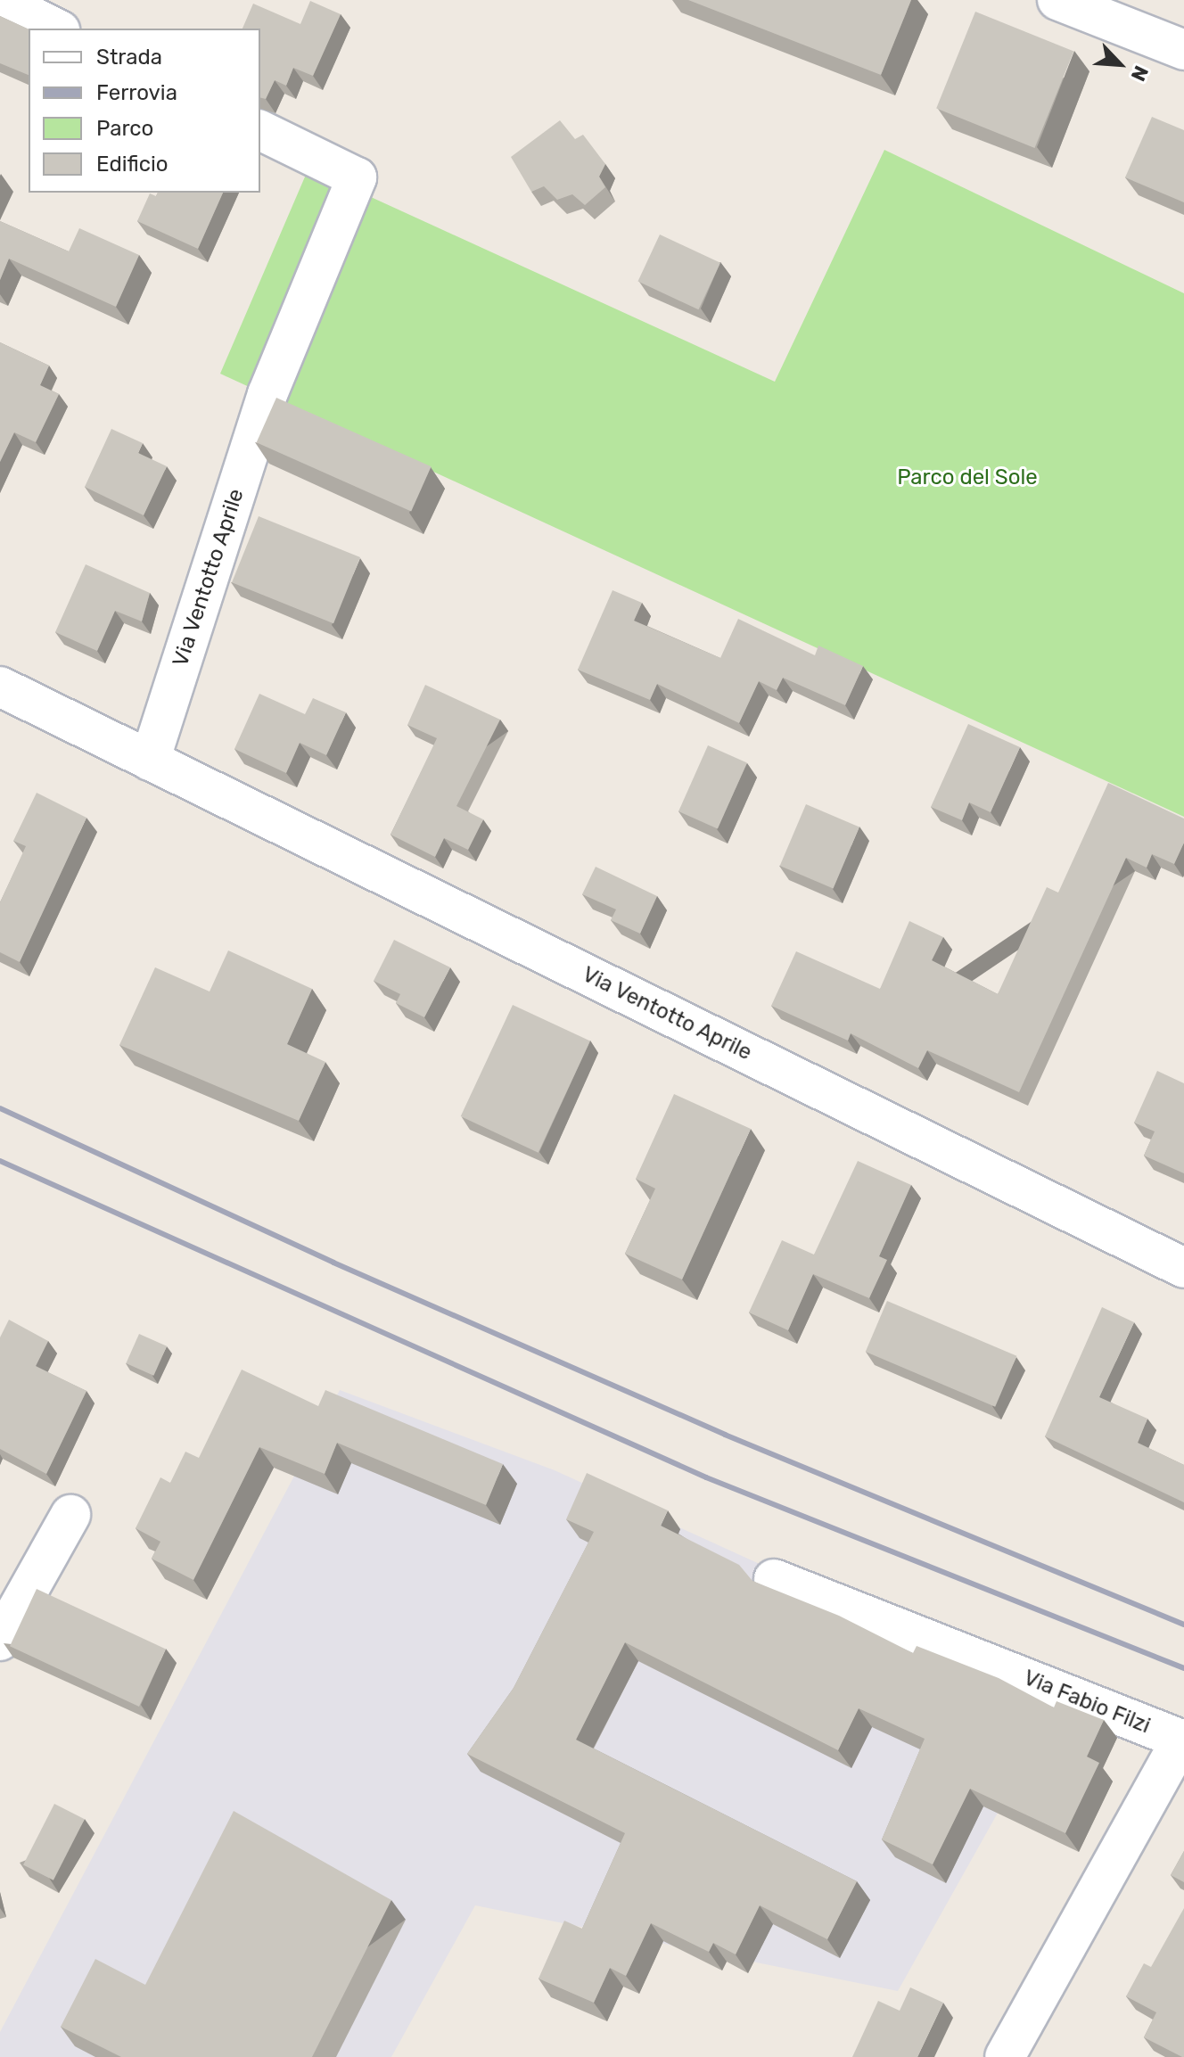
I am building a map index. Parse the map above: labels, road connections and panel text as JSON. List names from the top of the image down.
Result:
{
  "streets": {
    "street": ["Via Ventotto Aprile", "Via Fabio Filzi"]
  },
  "parks": ["Parco del Sole"],
  "legend": [
    "Strada",
    "Ferrovia",
    "Parco",
    "Edificio"
  ],
  "north": "bottom right"
}
